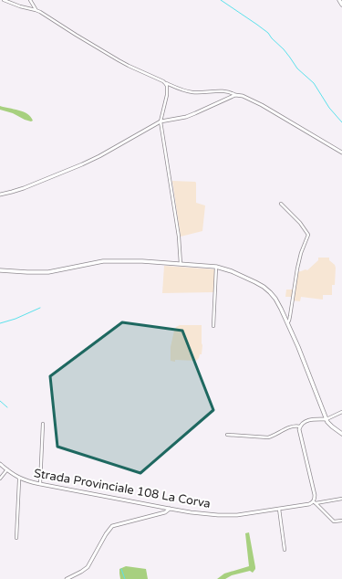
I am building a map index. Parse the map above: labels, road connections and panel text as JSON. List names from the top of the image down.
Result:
{
  "streets": {
    "street": ["Strada Provinciale 108 La Corva"]
  }
}
